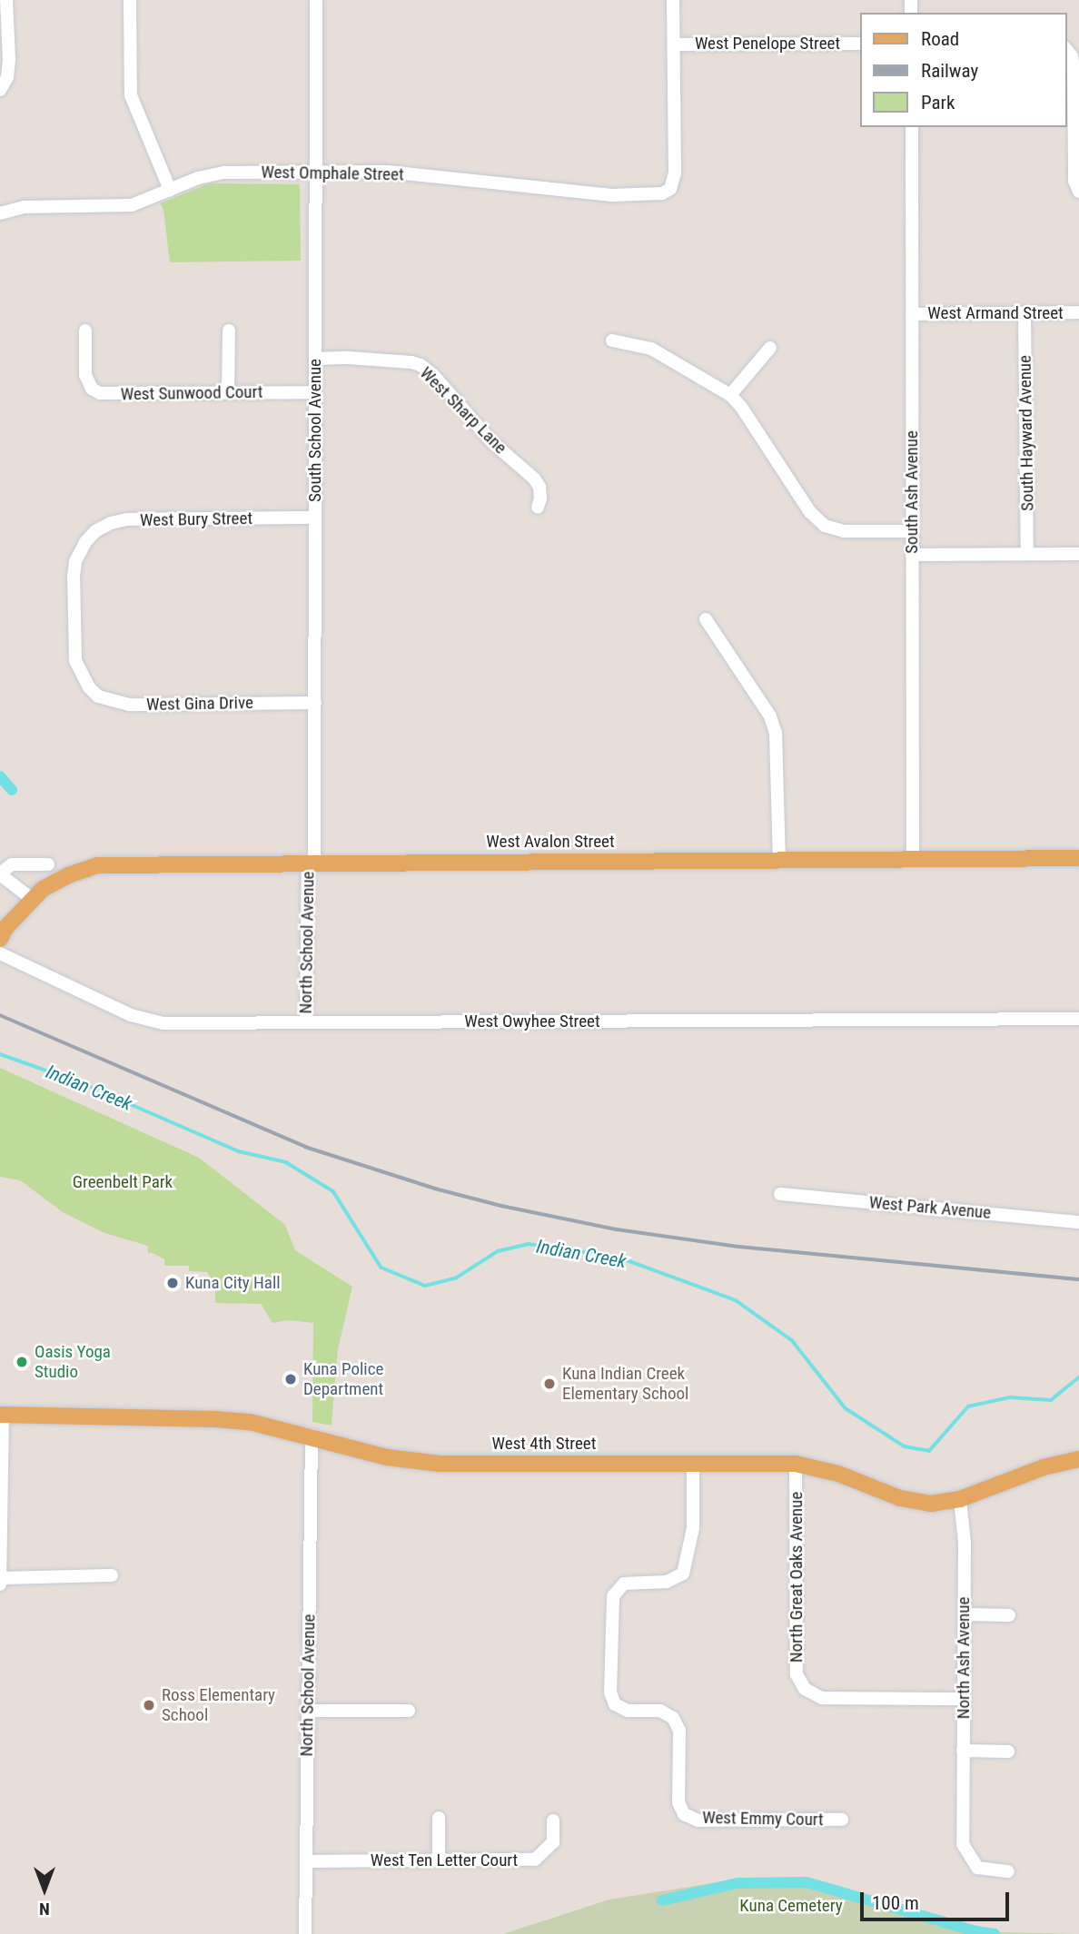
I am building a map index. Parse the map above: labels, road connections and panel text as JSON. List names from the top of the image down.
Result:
{
  "streets": {
    "main road": ["West Avalon Street", "West 4th Street"],
    "street": [
      "West Penelope Street",
      "West Omphale Street",
      "West Armand Street",
      "West Sunwood Court",
      "West Sharp Lane",
      "South School Avenue",
      "South Hayward Avenue",
      "South Ash Avenue",
      "West Bury Street",
      "West Gina Drive",
      "North School Avenue",
      "West Owyhee Street",
      "West Park Avenue",
      "North Great Oaks Avenue",
      "North Ash Avenue",
      "West Emmy Court",
      "West Ten Letter Court"
    ]
  },
  "crossings": [
    ["West Penelope Street", "West Omphale Street"],
    ["West Omphale Street", "South School Avenue"],
    ["West Armand Street", "South Hayward Avenue"],
    ["West Armand Street", "South Ash Avenue"],
    ["West Sunwood Court", "South School Avenue"],
    ["West Sharp Lane", "South School Avenue"],
    ["South School Avenue", "West Bury Street"],
    ["South School Avenue", "West Gina Drive"],
    ["South School Avenue", "West Avalon Street"],
    ["South School Avenue", "North School Avenue"],
    ["South Ash Avenue", "West Avalon Street"],
    ["West Bury Street", "West Gina Drive"],
    ["West Avalon Street", "North School Avenue"],
    ["North School Avenue", "West Owyhee Street"],
    ["North School Avenue", "West 4th Street"],
    ["North School Avenue", "West Ten Letter Court"],
    ["West 4th Street", "North Great Oaks Avenue"],
    ["West 4th Street", "North Ash Avenue"],
    ["West 4th Street", "West Emmy Court"],
    ["North Great Oaks Avenue", "North Ash Avenue"]
  ],
  "water": ["Indian Creek"],
  "parks": ["Greenbelt Park", "Kuna Cemetery"],
  "places": [
    "Kuna City Hall",
    "Oasis Yoga Studio",
    "Kuna Police Department",
    "Kuna Indian Creek Elementary School",
    "Ross Elementary School"
  ],
  "legend": ["Road", "Railway", "Park"],
  "scale_bar": "100 m",
  "north": "bottom"
}
